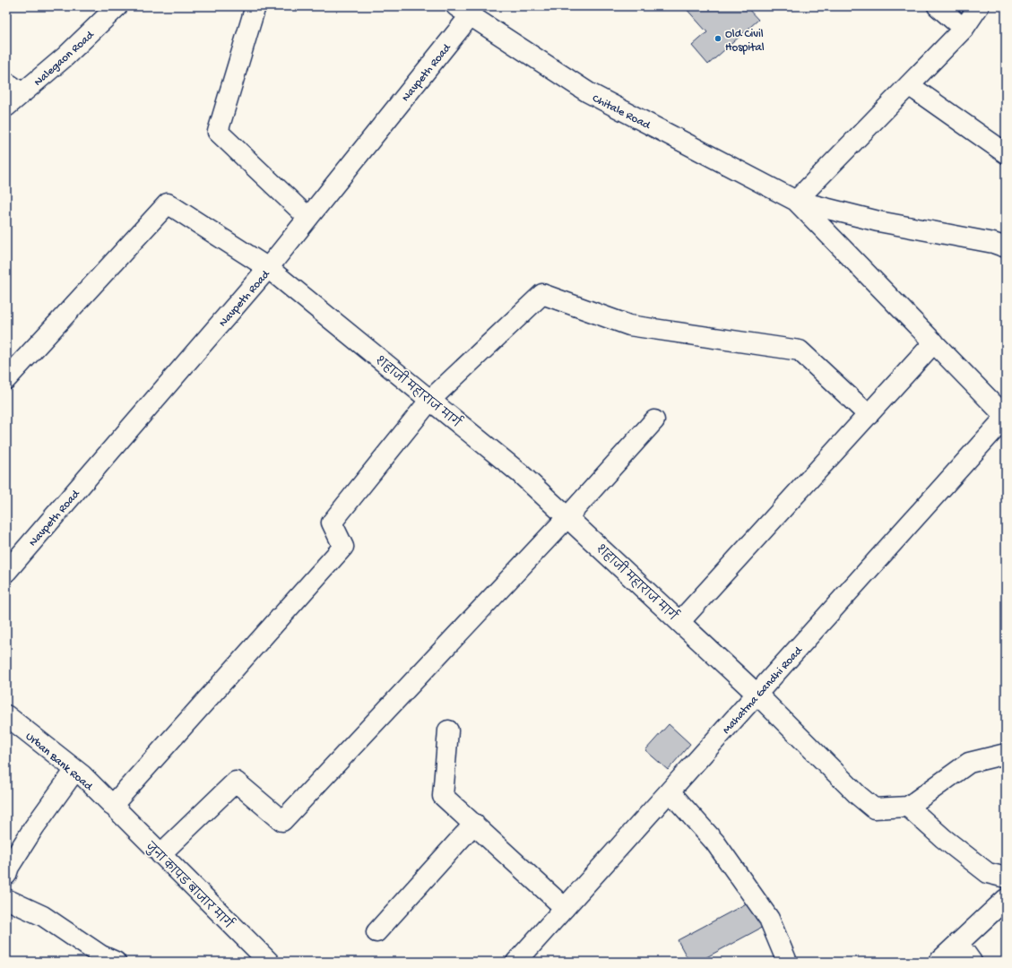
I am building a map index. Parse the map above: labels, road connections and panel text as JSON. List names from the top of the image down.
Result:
{
  "streets": {
    "street": [
      "Nalegaon Road",
      "Navpeth Road",
      "Chitale Road",
      "शहाजी महाराज मार्ग",
      "Mahatma Gandhi Road",
      "Urban Bank Road",
      "जुना कापड बाजार मार्ग"
    ]
  },
  "crossings": [
    ["Navpeth Road", "Chitale Road"],
    ["Navpeth Road", "शहाजी महाराज मार्ग"],
    ["शहाजी महाराज मार्ग", "Mahatma Gandhi Road"],
    ["Urban Bank Road", "जुना कापड बाजार मार्ग"]
  ],
  "places": ["Old Civil Hospital"]
}
